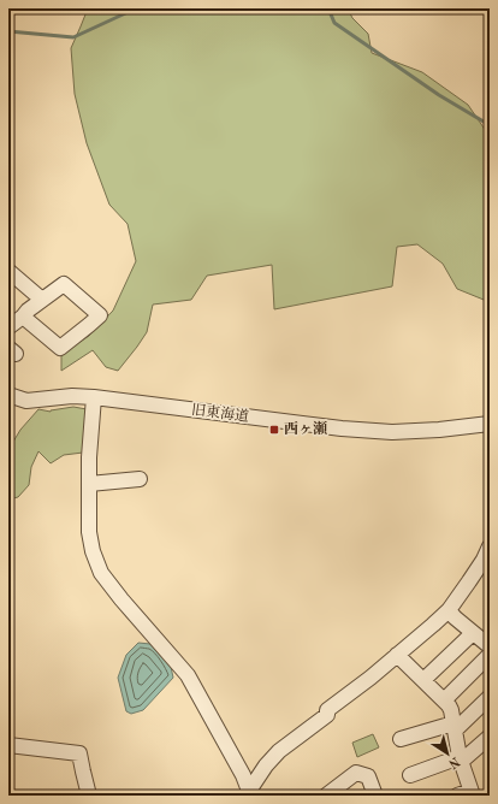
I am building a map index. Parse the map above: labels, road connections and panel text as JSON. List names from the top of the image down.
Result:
{
  "streets": {
    "street": ["旧東海道"]
  },
  "places": {
    "transit": ["西ヶ瀬"]
  },
  "north": "bottom right"
}
